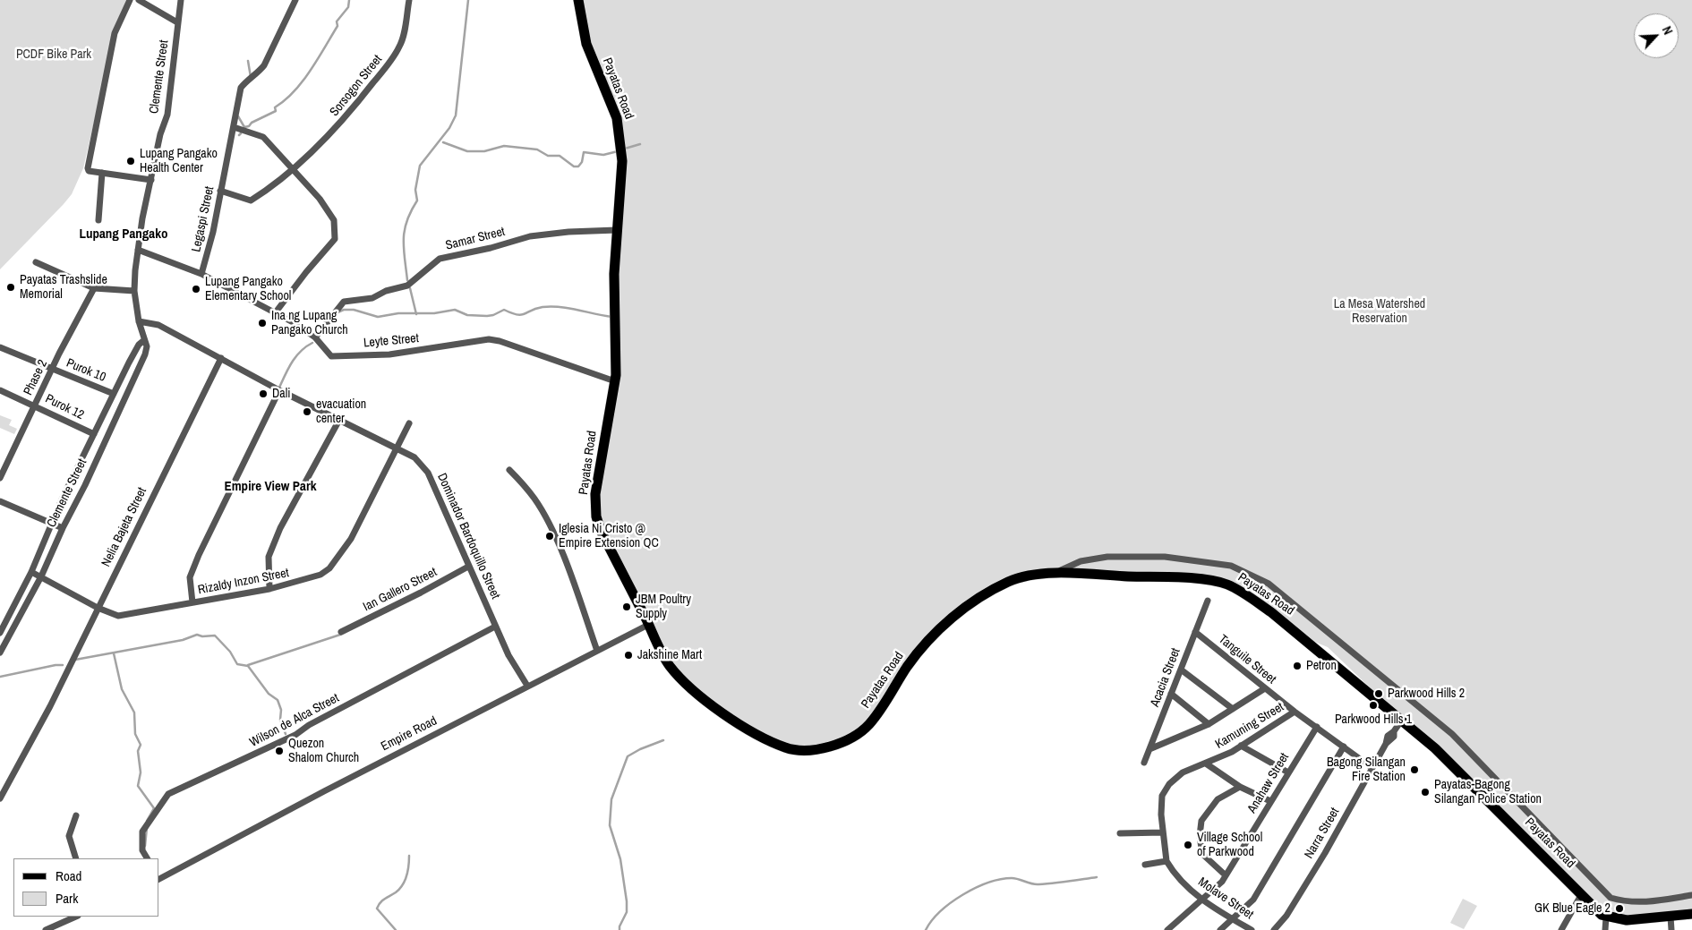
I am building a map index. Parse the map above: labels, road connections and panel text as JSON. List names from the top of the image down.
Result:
{
  "streets": {
    "main road": ["Payatas Road"],
    "street": [
      "Clemente Street",
      "Sorsogon Street",
      "Legaspi Street",
      "Samar Street",
      "Leyte Street",
      "Purok 10",
      "Phase 2",
      "Purok 12",
      "Nelia Bajeta Street",
      "Dominador Bardoquillo Street",
      "Rizaldy Inzon Street",
      "Ian Gallero Street",
      "Tanguile Street",
      "Acacia Street",
      "Wilson de Alca Street",
      "Kamuning Street",
      "Empire Road",
      "Anahaw Street",
      "Narra Street",
      "Molave Street"
    ]
  },
  "crossings": [
    ["Clemente Street", "Leyte Street"],
    ["Clemente Street", "Purok 10"],
    ["Clemente Street", "Purok 12"],
    ["Clemente Street", "Dominador Bardoquillo Street"],
    ["Clemente Street", "Rizaldy Inzon Street"],
    ["Sorsogon Street", "Legaspi Street"],
    ["Payatas Road", "Samar Street"],
    ["Payatas Road", "Leyte Street"],
    ["Payatas Road", "Empire Road"],
    ["Payatas Road", "Narra Street"],
    ["Legaspi Street", "Leyte Street"],
    ["Samar Street", "Leyte Street"],
    ["Purok 10", "Phase 2"],
    ["Phase 2", "Purok 12"],
    ["Nelia Bajeta Street", "Dominador Bardoquillo Street"],
    ["Nelia Bajeta Street", "Rizaldy Inzon Street"],
    ["Dominador Bardoquillo Street", "Rizaldy Inzon Street"],
    ["Dominador Bardoquillo Street", "Ian Gallero Street"],
    ["Dominador Bardoquillo Street", "Wilson de Alca Street"],
    ["Dominador Bardoquillo Street", "Empire Road"],
    ["Tanguile Street", "Acacia Street"],
    ["Tanguile Street", "Kamuning Street"],
    ["Tanguile Street", "Anahaw Street"],
    ["Tanguile Street", "Narra Street"],
    ["Kamuning Street", "Molave Street"],
    ["Anahaw Street", "Molave Street"]
  ],
  "districts": ["Lupang Pangako", "Empire View Park"],
  "parks": ["PCDF Bike Park", "La Mesa Watershed Reservation"],
  "places": [
    "Lupang Pangako Health Center",
    "Payatas Trashslide Memorial",
    "Lupang Pangako Elementary School",
    "Ina ng Lupang Pangako Church",
    "Dali",
    "evacuation center",
    "Iglesia Ni Cristo @ Empire Extension QC",
    "JBM Poultry Supply",
    "Jakshine Mart",
    "Petron",
    "Parkwood Hills 2",
    "Parkwood Hills 1",
    "Quezon Shalom Church",
    "Bagong Silangan Fire Station",
    "Payatas-Bagong Silangan Police Station",
    "Village School of Parkwood",
    "GK Blue Eagle 2"
  ],
  "legend": ["Road", "Park"],
  "north": "top right"
}
